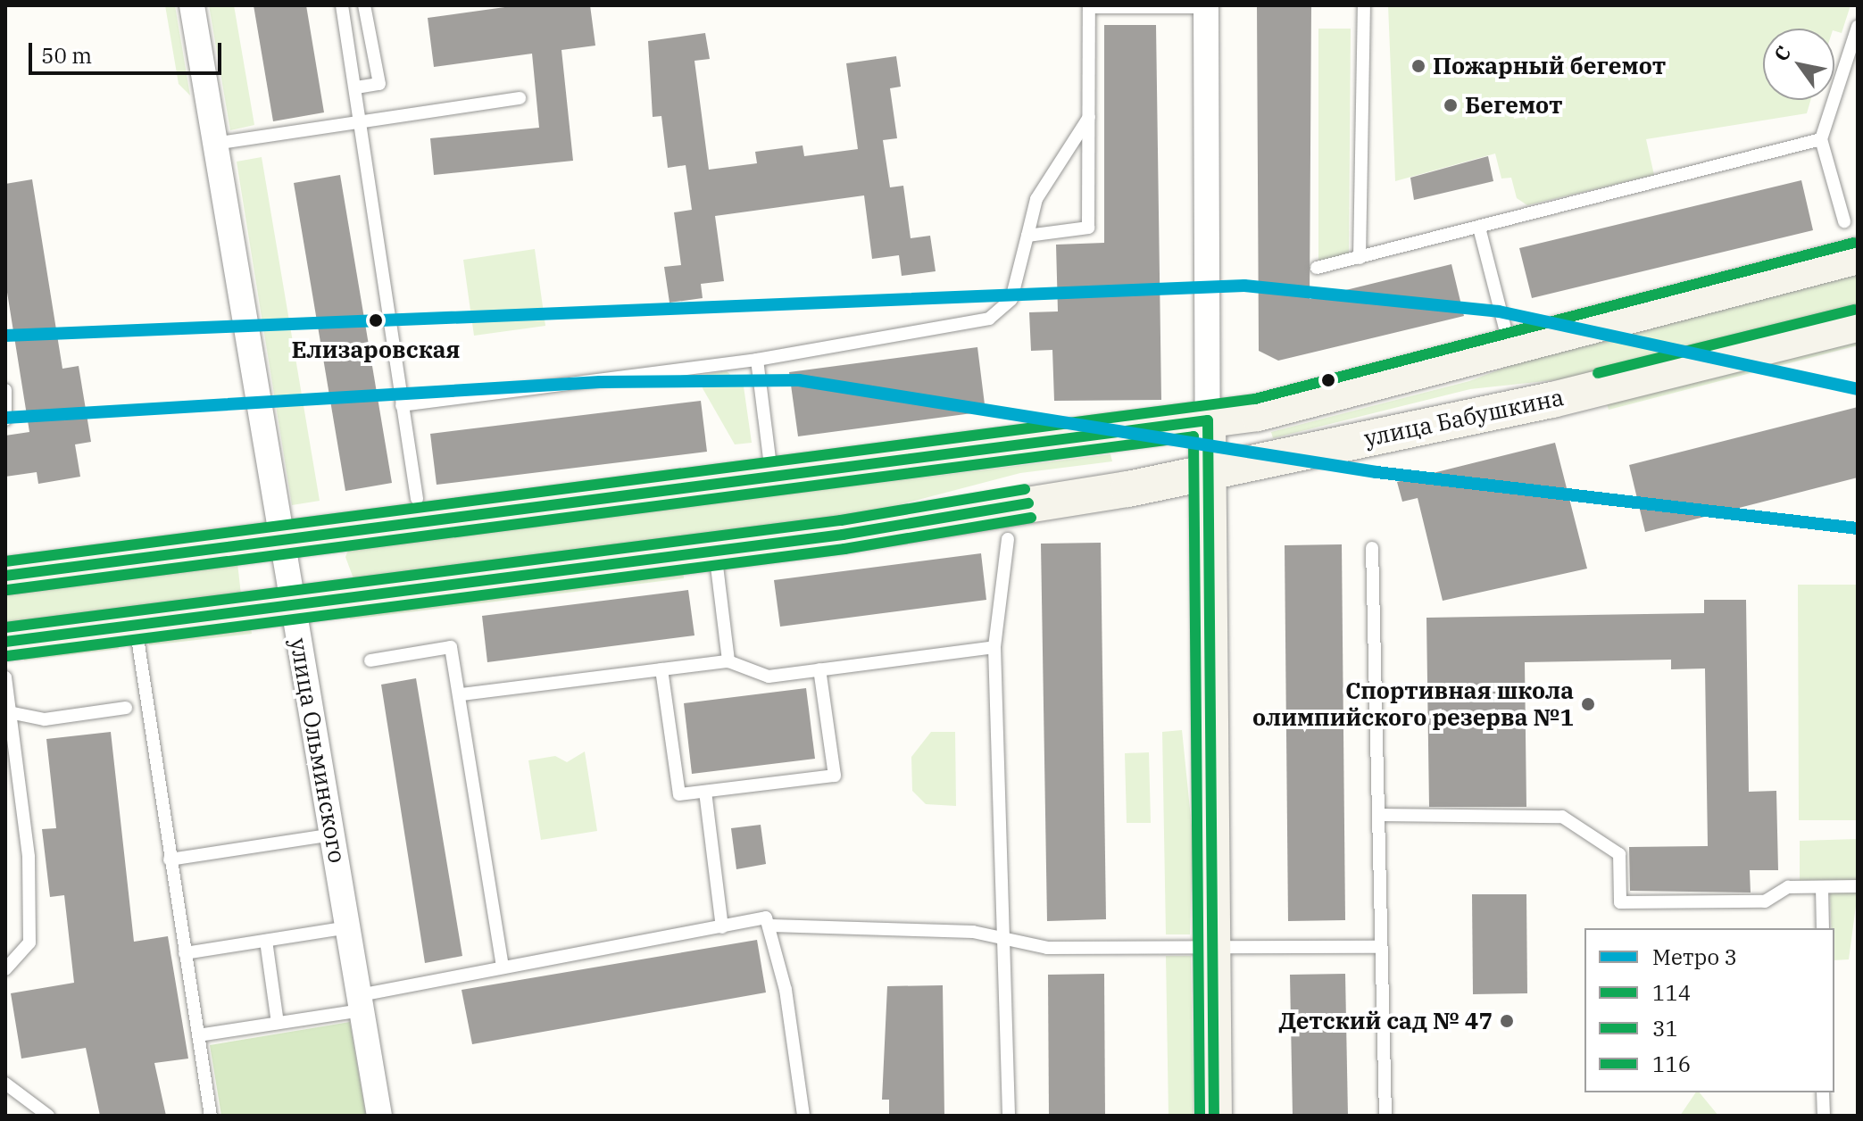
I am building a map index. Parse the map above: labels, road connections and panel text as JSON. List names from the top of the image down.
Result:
{
  "streets": {
    "street": ["улица Бабушкина", "улица Ольминского"]
  },
  "crossings": [
    ["улица Бабушкина", "улица Ольминского"]
  ],
  "places": [
    "Пожарный бегемот",
    "Бегемот",
    "Елизаровская",
    "Спортивная школа олимпийского резерва №1",
    "Детский сад № 47"
  ],
  "lines": [
    "transit line 116",
    "metro line 3",
    "transit line 114",
    "transit line 31"
  ],
  "legend": [
    "Метро 3",
    "114",
    "31",
    "116"
  ],
  "scale_bar": "50 m",
  "north": "top left"
}
